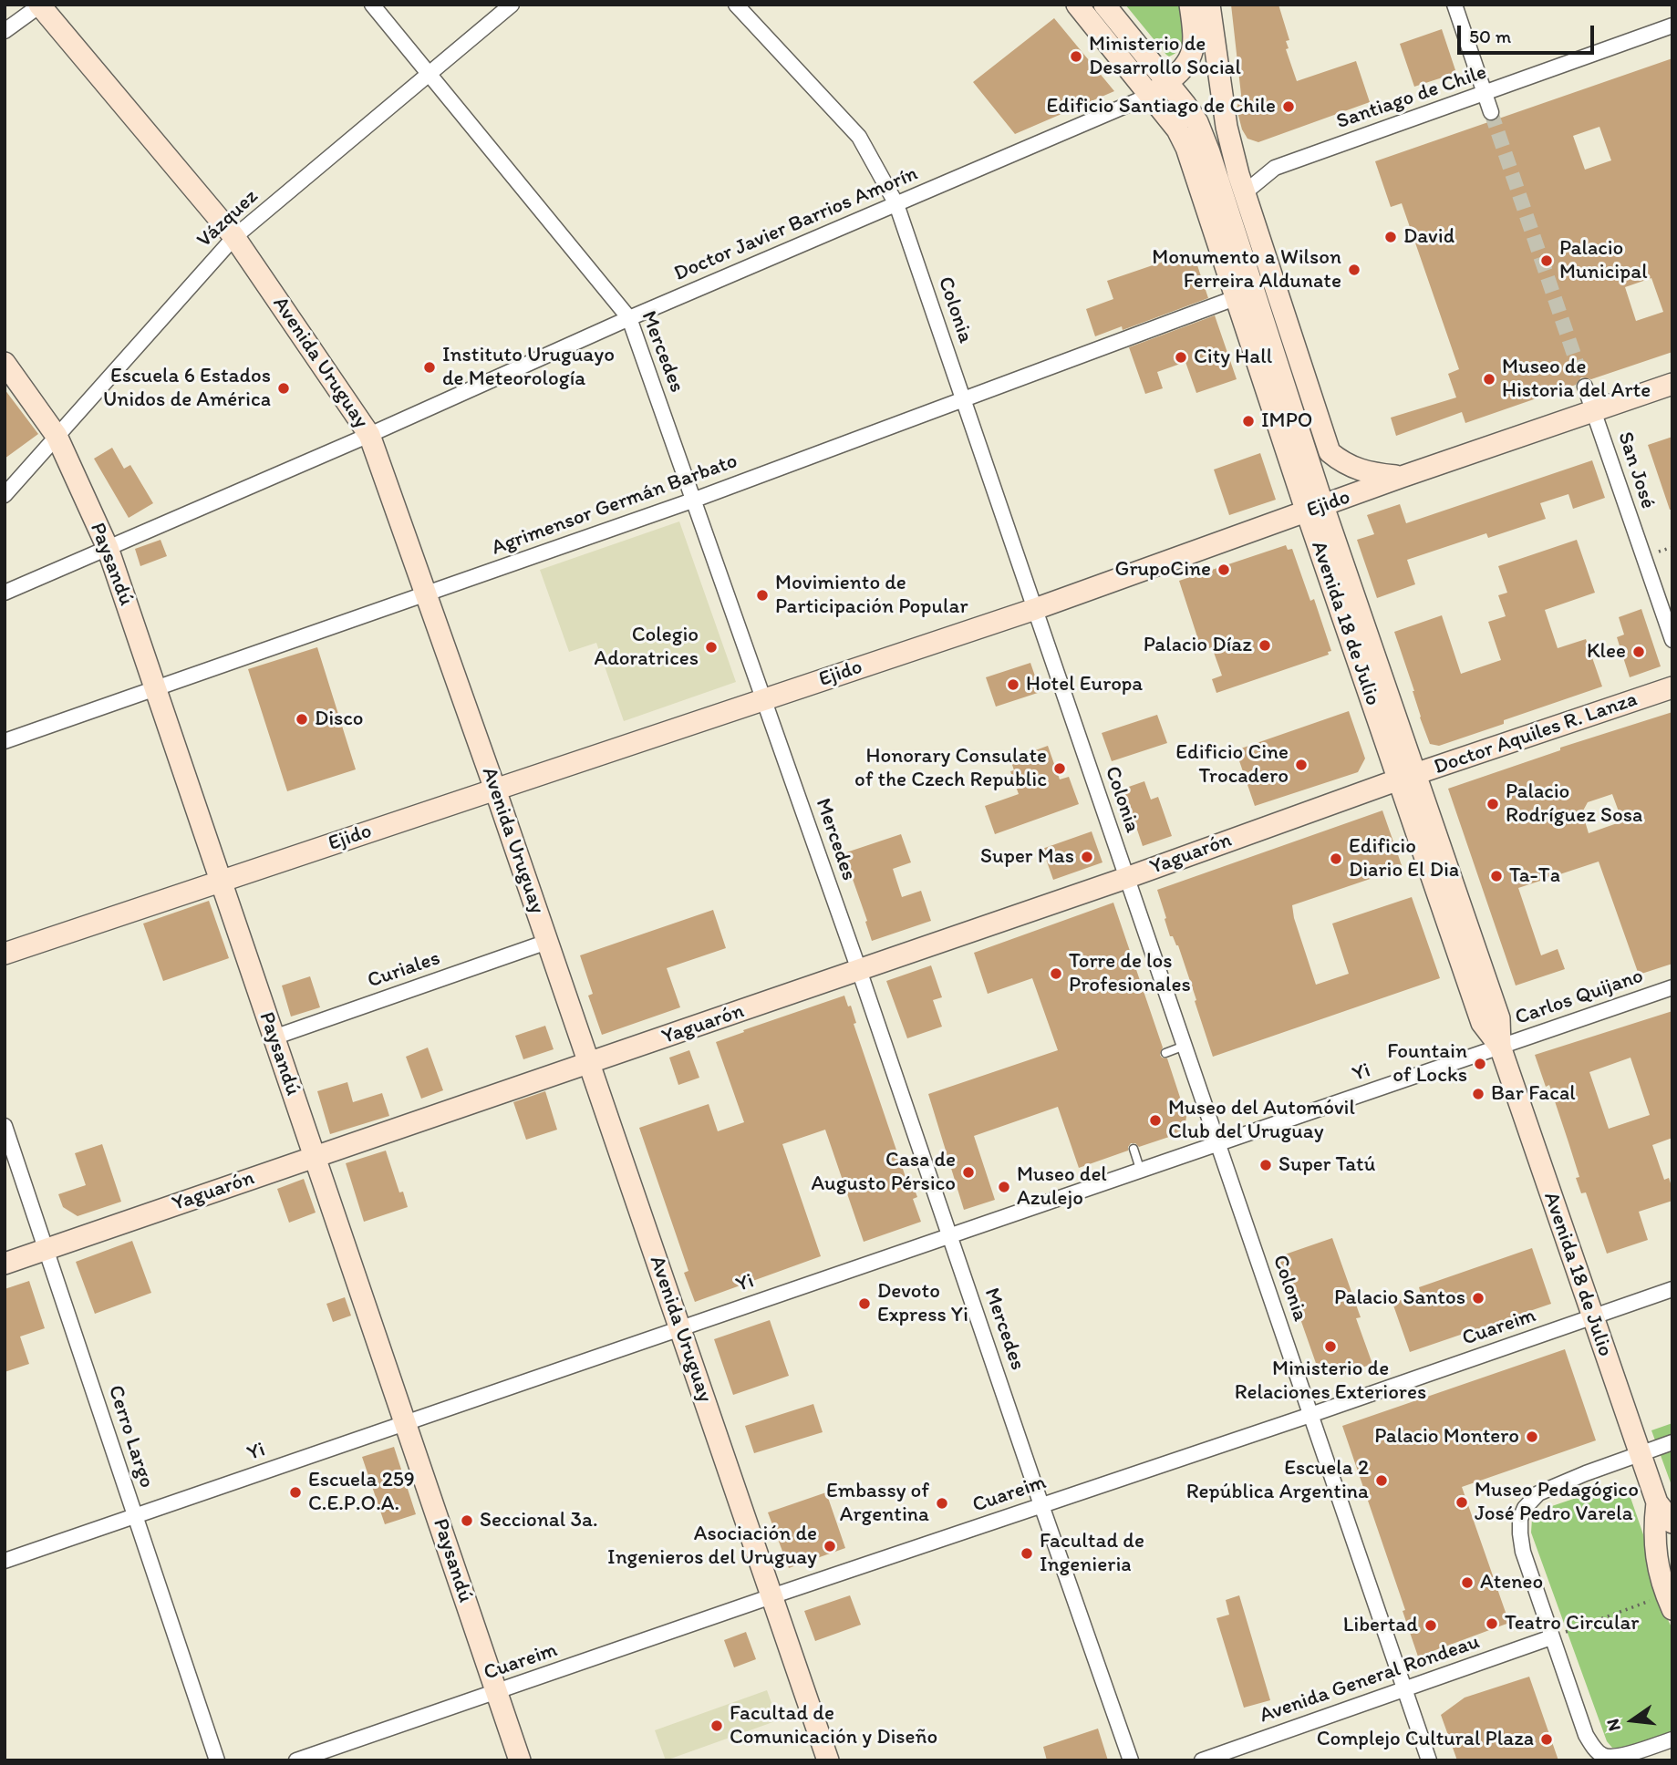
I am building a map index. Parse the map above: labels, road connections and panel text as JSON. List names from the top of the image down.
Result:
{
  "streets": {
    "street": [
      "Santiago de Chile",
      "Vázquez",
      "Doctor Javier Barrios Amorín",
      "Colonia",
      "Mercedes",
      "Avenida Uruguay",
      "San José",
      "Ejido",
      "Agrimensor Germán Barbato",
      "Paysandú",
      "Avenida 18 de Julio",
      "Doctor Aquiles R. Lanza",
      "Yaguarón",
      "Curiales",
      "Carlos Quijano",
      "Yi",
      "Cuareim",
      "Cerro Largo",
      "Avenida General Rondeau"
    ]
  },
  "crossings": [
    ["Santiago de Chile", "Avenida 18 de Julio"],
    ["Vázquez", "Mercedes"],
    ["Vázquez", "Avenida Uruguay"],
    ["Vázquez", "Paysandú"],
    ["Doctor Javier Barrios Amorín", "Colonia"],
    ["Doctor Javier Barrios Amorín", "Mercedes"],
    ["Doctor Javier Barrios Amorín", "Avenida Uruguay"],
    ["Doctor Javier Barrios Amorín", "Paysandú"],
    ["Doctor Javier Barrios Amorín", "Avenida 18 de Julio"],
    ["Colonia", "Ejido"],
    ["Colonia", "Agrimensor Germán Barbato"],
    ["Colonia", "Yaguarón"],
    ["Colonia", "Yi"],
    ["Colonia", "Cuareim"],
    ["Colonia", "Avenida General Rondeau"],
    ["Mercedes", "Ejido"],
    ["Mercedes", "Agrimensor Germán Barbato"],
    ["Mercedes", "Yaguarón"],
    ["Mercedes", "Yi"],
    ["Mercedes", "Cuareim"],
    ["Avenida Uruguay", "Ejido"],
    ["Avenida Uruguay", "Agrimensor Germán Barbato"],
    ["Avenida Uruguay", "Yaguarón"],
    ["Avenida Uruguay", "Curiales"],
    ["Avenida Uruguay", "Yi"],
    ["Avenida Uruguay", "Cuareim"],
    ["San José", "Ejido"],
    ["Ejido", "Paysandú"],
    ["Ejido", "Avenida 18 de Julio"],
    ["Agrimensor Germán Barbato", "Paysandú"],
    ["Agrimensor Germán Barbato", "Avenida 18 de Julio"],
    ["Paysandú", "Yaguarón"],
    ["Paysandú", "Curiales"],
    ["Paysandú", "Yi"],
    ["Paysandú", "Cuareim"],
    ["Avenida 18 de Julio", "Doctor Aquiles R. Lanza"],
    ["Avenida 18 de Julio", "Yaguarón"],
    ["Avenida 18 de Julio", "Carlos Quijano"],
    ["Avenida 18 de Julio", "Yi"],
    ["Avenida 18 de Julio", "Cuareim"],
    ["Doctor Aquiles R. Lanza", "Yaguarón"],
    ["Yaguarón", "Cerro Largo"],
    ["Carlos Quijano", "Yi"],
    ["Yi", "Cerro Largo"]
  ],
  "places": [
    "Ministerio de Desarrollo Social",
    "Edificio Santiago de Chile",
    "David",
    "Palacio Municipal",
    "Monumento a Wilson Ferreira Aldunate",
    "City Hall",
    "Instituto Uruguayo de Meteorología",
    "Museo de Historia del Arte",
    "Escuela 6 Estados Unidos de América",
    "IMPO",
    "GrupoCine",
    "Movimiento de Participación Popular",
    "Palacio Díaz",
    "Colegio Adoratrices",
    "Klee",
    "Hotel Europa",
    "Disco",
    "Edificio Cine Trocadero",
    "Honorary Consulate of the Czech Republic",
    "Palacio Rodríguez Sosa",
    "Super Mas",
    "Edificio Diario El Dia",
    "Ta-Ta",
    "Torre de los Profesionales",
    "Fountain of Locks",
    "Bar Facal",
    "Museo del Automóvil Club del Uruguay",
    "Super Tatú",
    "Casa de Augusto Pérsico",
    "Museo del Azulejo",
    "Palacio Santos",
    "Devoto Express Yi",
    "Ministerio de Relaciones Exteriores",
    "Palacio Montero",
    "Escuela 2 República Argentina",
    "Escuela 259 C.E.P.O.A.",
    "Museo Pedagógico José Pedro Varela",
    "Embassy of Argentina",
    "Seccional 3a.",
    "Asociación de Ingenieros del Uruguay",
    "Facultad de Ingenieria",
    "Ateneo",
    "Teatro Circular",
    "Libertad",
    "Facultad de Comunicación y Diseño",
    "Complejo Cultural Plaza"
  ],
  "scale_bar": "50 m",
  "north": "left"
}
